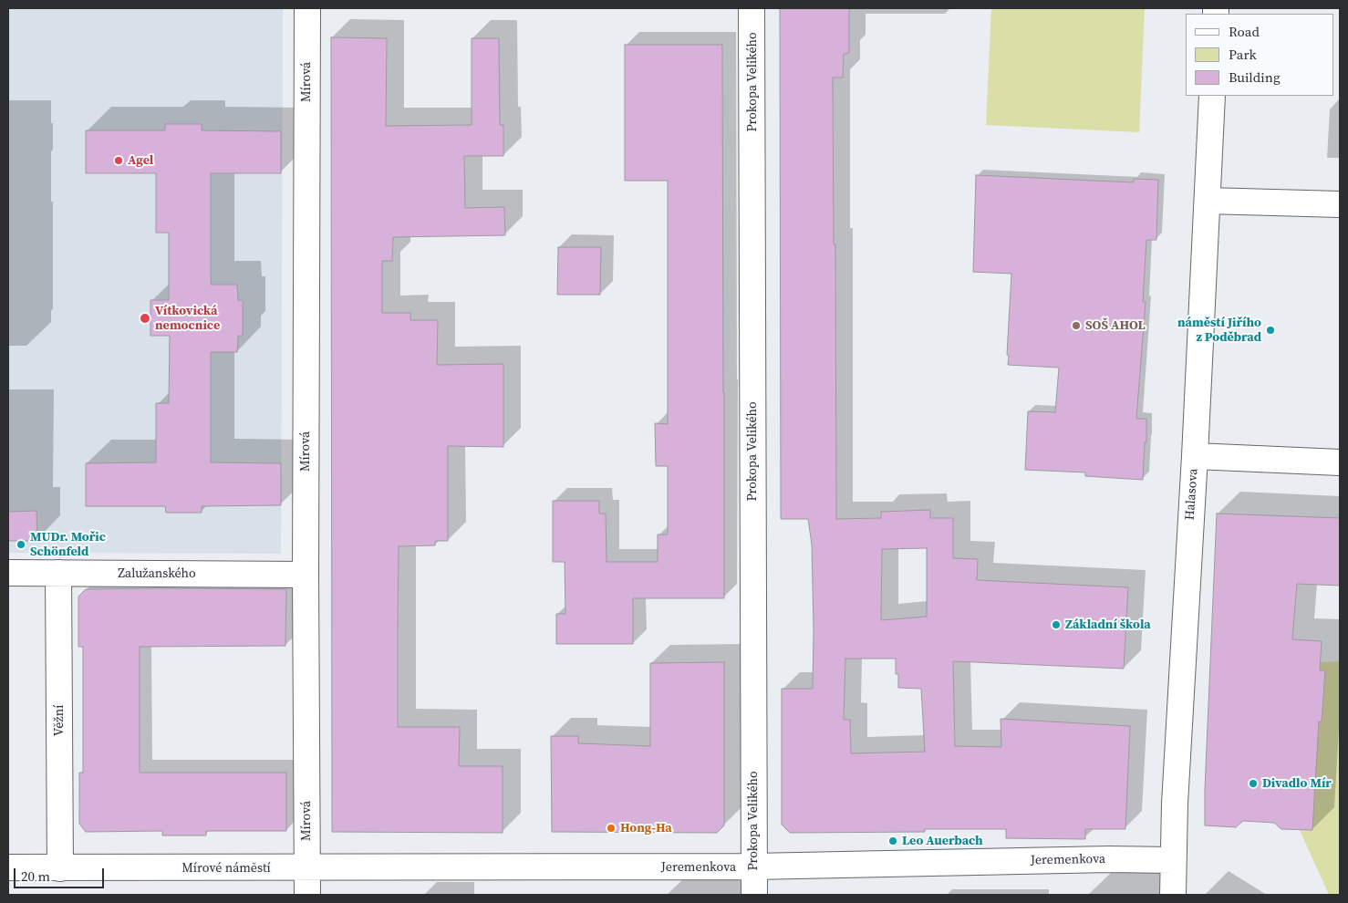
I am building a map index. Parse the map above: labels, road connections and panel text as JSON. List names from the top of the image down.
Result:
{
  "streets": {
    "street": [
      "Mírová",
      "Prokopa Velikého",
      "Halasova",
      "Zalužanského",
      "Věžní",
      "Jeremenkova",
      "Mírové náměstí"
    ]
  },
  "crossings": [
    ["Mírová", "Zalužanského"],
    ["Mírová", "Jeremenkova"],
    ["Mírová", "Mírové náměstí"],
    ["Prokopa Velikého", "Jeremenkova"],
    ["Halasova", "Jeremenkova"],
    ["Zalužanského", "Věžní"],
    ["Věžní", "Mírové náměstí"],
    ["Jeremenkova", "Mírové náměstí"]
  ],
  "places": [
    "Agel",
    "Vítkovická nemocnice",
    "SOŠ AHOL",
    "náměstí Jiřího z Poděbrad",
    "MUDr. Mořic Schönfeld",
    "Základní škola",
    "Divadlo Mír",
    "Hong-Ha",
    "Leo Auerbach"
  ],
  "legend": ["Road", "Park", "Building"],
  "scale_bar": "20 m"
}
